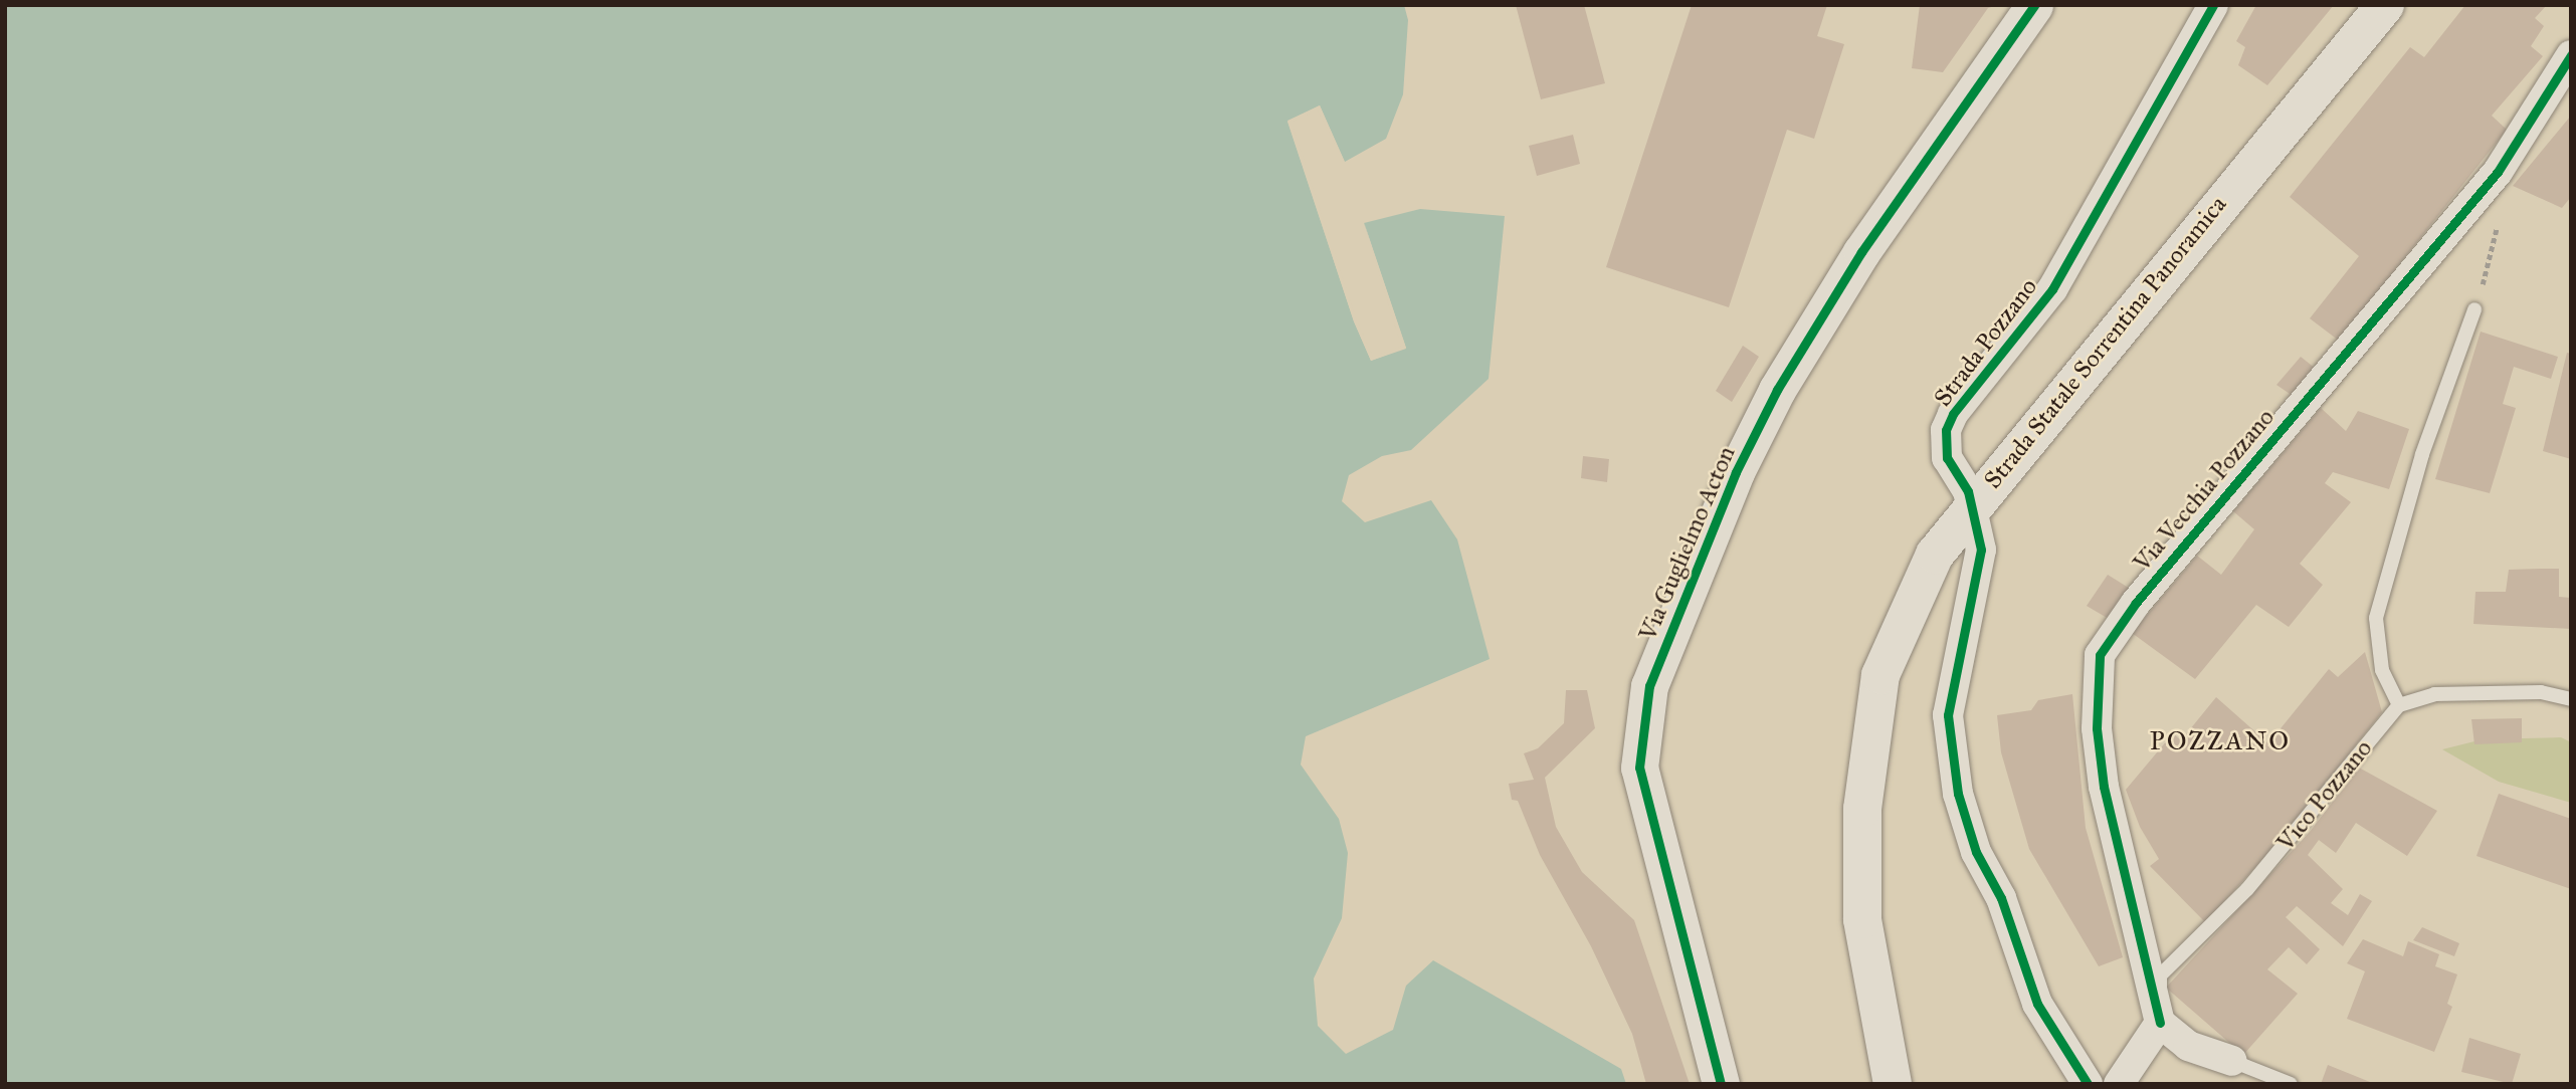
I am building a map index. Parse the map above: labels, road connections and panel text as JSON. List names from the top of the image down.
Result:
{
  "streets": {
    "main road": ["Strada Statale Sorrentina Panoramica"],
    "street": ["Strada Pozzano", "Via Vecchia Pozzano", "Via Guglielmo Acton"],
    "lane": ["Vico Pozzano"]
  },
  "crossings": [
    ["Strada Pozzano", "Strada Statale Sorrentina Panoramica"],
    ["Via Vecchia Pozzano", "Vico Pozzano"]
  ],
  "districts": ["POZZANO"]
}
